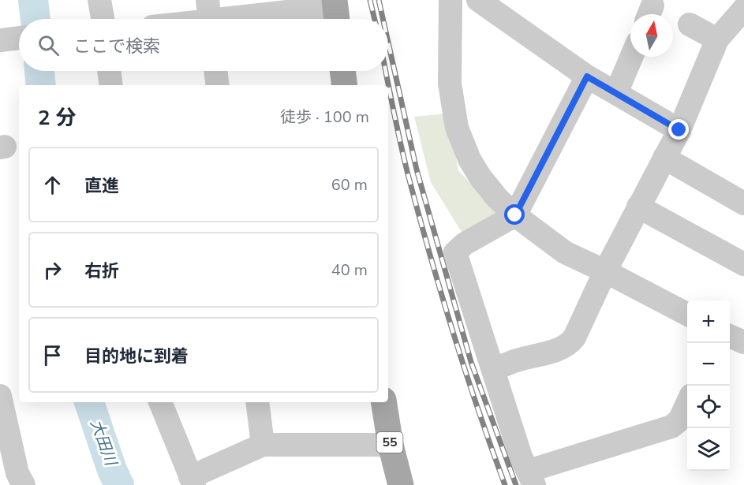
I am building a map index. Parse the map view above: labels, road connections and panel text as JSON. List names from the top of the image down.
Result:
{
  "streets": {
    "main road": ["55"]
  },
  "water": ["大田川"],
  "north": "top",
  "page": {
    "search": "ここで検索",
    "heading": ["2 分", "徒歩 · 100 m"],
    "list": [
      ["直進", "60 m"],
      ["右折", "40 m"],
      "目的地に到着"
    ],
    "map_buttons": ["+", "−"]
  }
}
